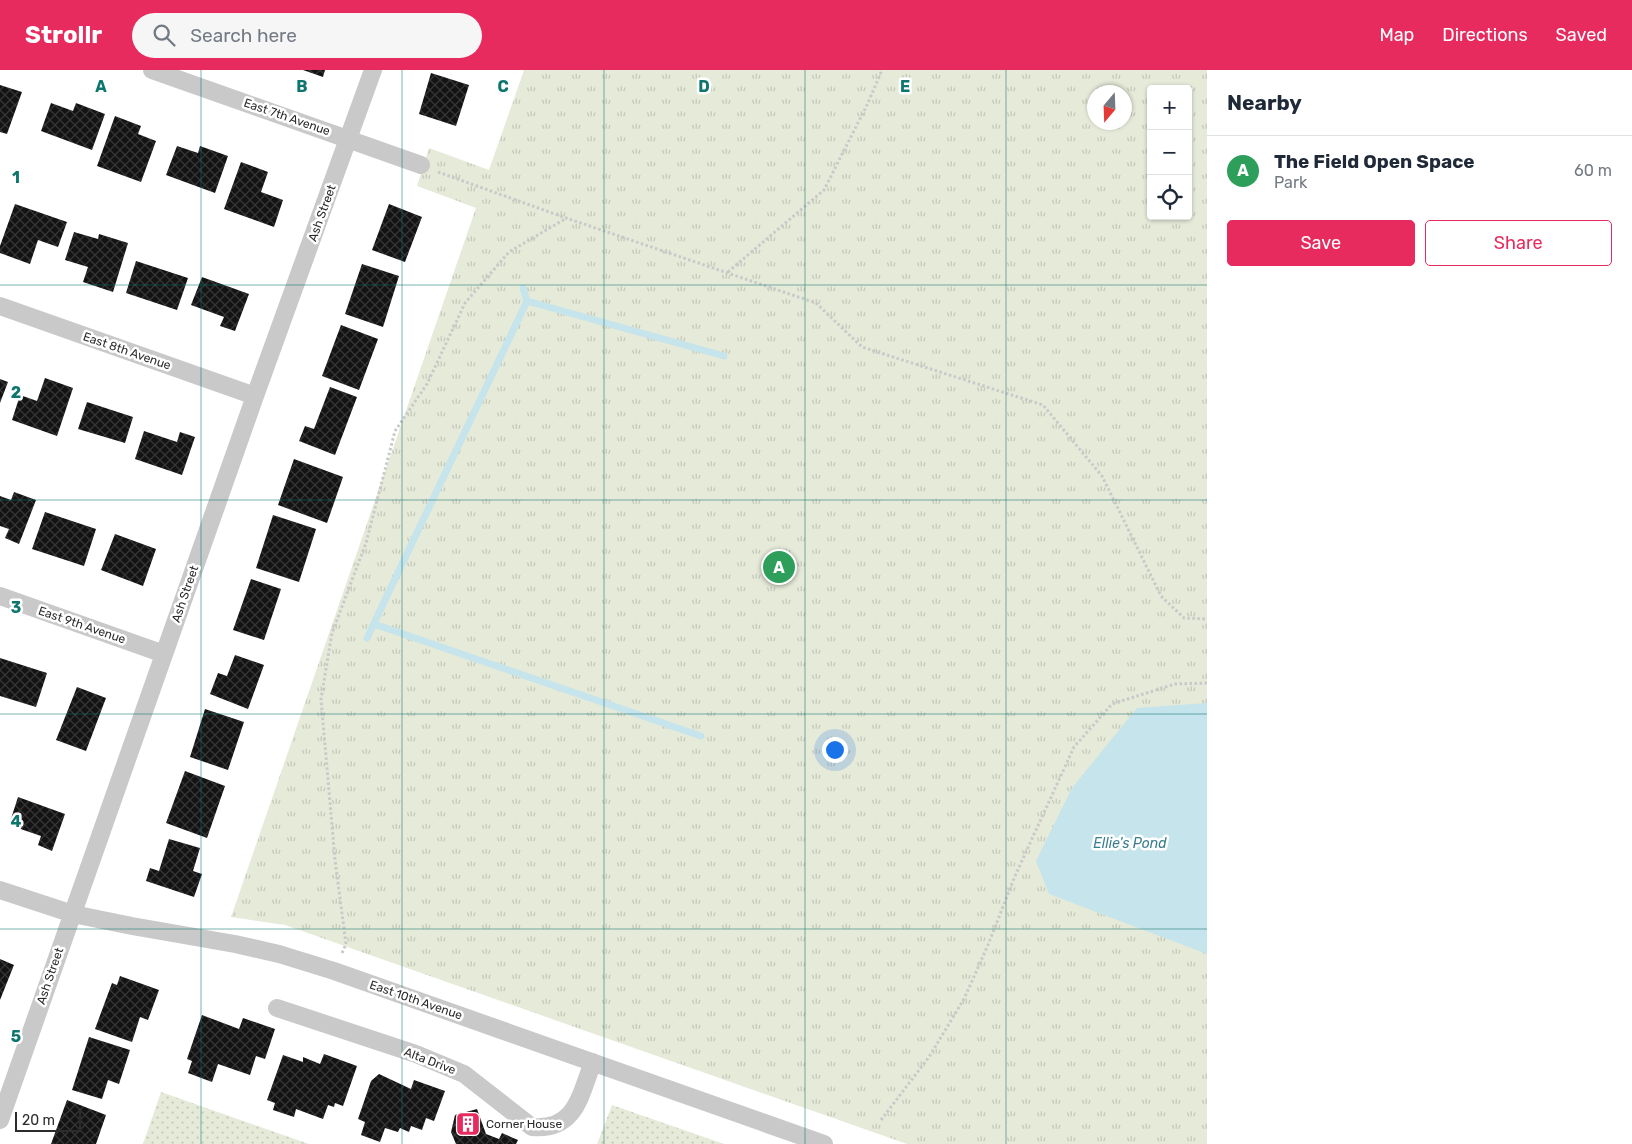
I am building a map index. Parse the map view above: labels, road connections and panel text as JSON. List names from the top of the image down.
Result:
{
  "streets": {
    "street": [
      "East 7th Avenue",
      "Ash Street",
      "East 8th Avenue",
      "East 9th Avenue",
      "East 10th Avenue",
      "Alta Drive"
    ]
  },
  "crossings": [
    ["East 7th Avenue", "Ash Street"],
    ["Ash Street", "East 8th Avenue"],
    ["Ash Street", "East 9th Avenue"],
    ["Ash Street", "East 10th Avenue"],
    ["East 10th Avenue", "Alta Drive"]
  ],
  "water": ["Ellie's Pond"],
  "places": {
    "building": ["Corner House"]
  },
  "scale_bar": "20 m",
  "north": "bottom",
  "page": {
    "header": "Strollr",
    "search": "Search here",
    "nav": ["Map", "Directions", "Saved"],
    "heading": "Nearby",
    "map_buttons": ["+", "−"],
    "list": [
      {
        "mark": "A",
        "name": "The Field Open Space",
        "note": "Park",
        "value": "60 m"
      }
    ],
    "buttons": ["Save", "Share"],
    "pins": "A",
    "scale": "20 m"
  },
  "grid": {
    "columns": [
      "A",
      "B",
      "C",
      "D",
      "E"
    ],
    "rows": [
      "1",
      "2",
      "3",
      "4",
      "5"
    ]
  }
}
